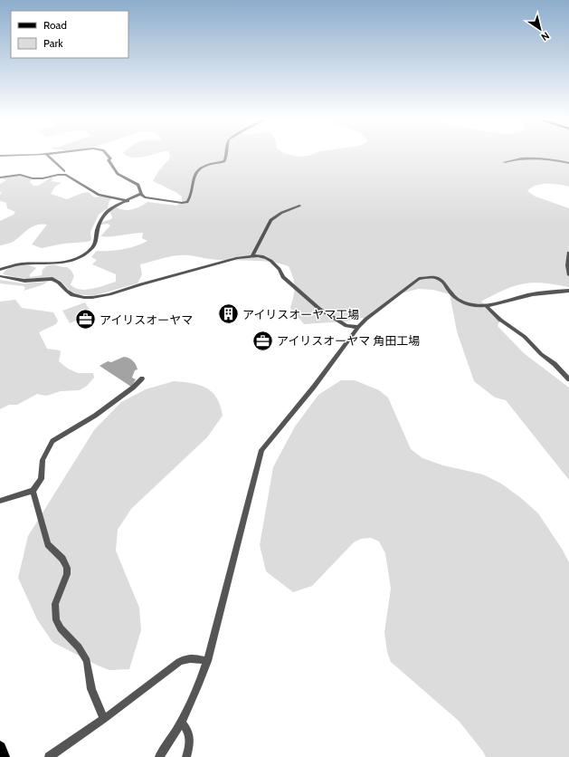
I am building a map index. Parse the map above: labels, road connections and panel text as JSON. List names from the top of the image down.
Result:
{
  "places": {
    "building": ["アイリスオーヤマ工場"],
    "office": ["アイリスオーヤマ", "アイリスオーヤマ 角田工場"]
  },
  "legend": ["Road", "Park"],
  "north": "bottom right"
}
